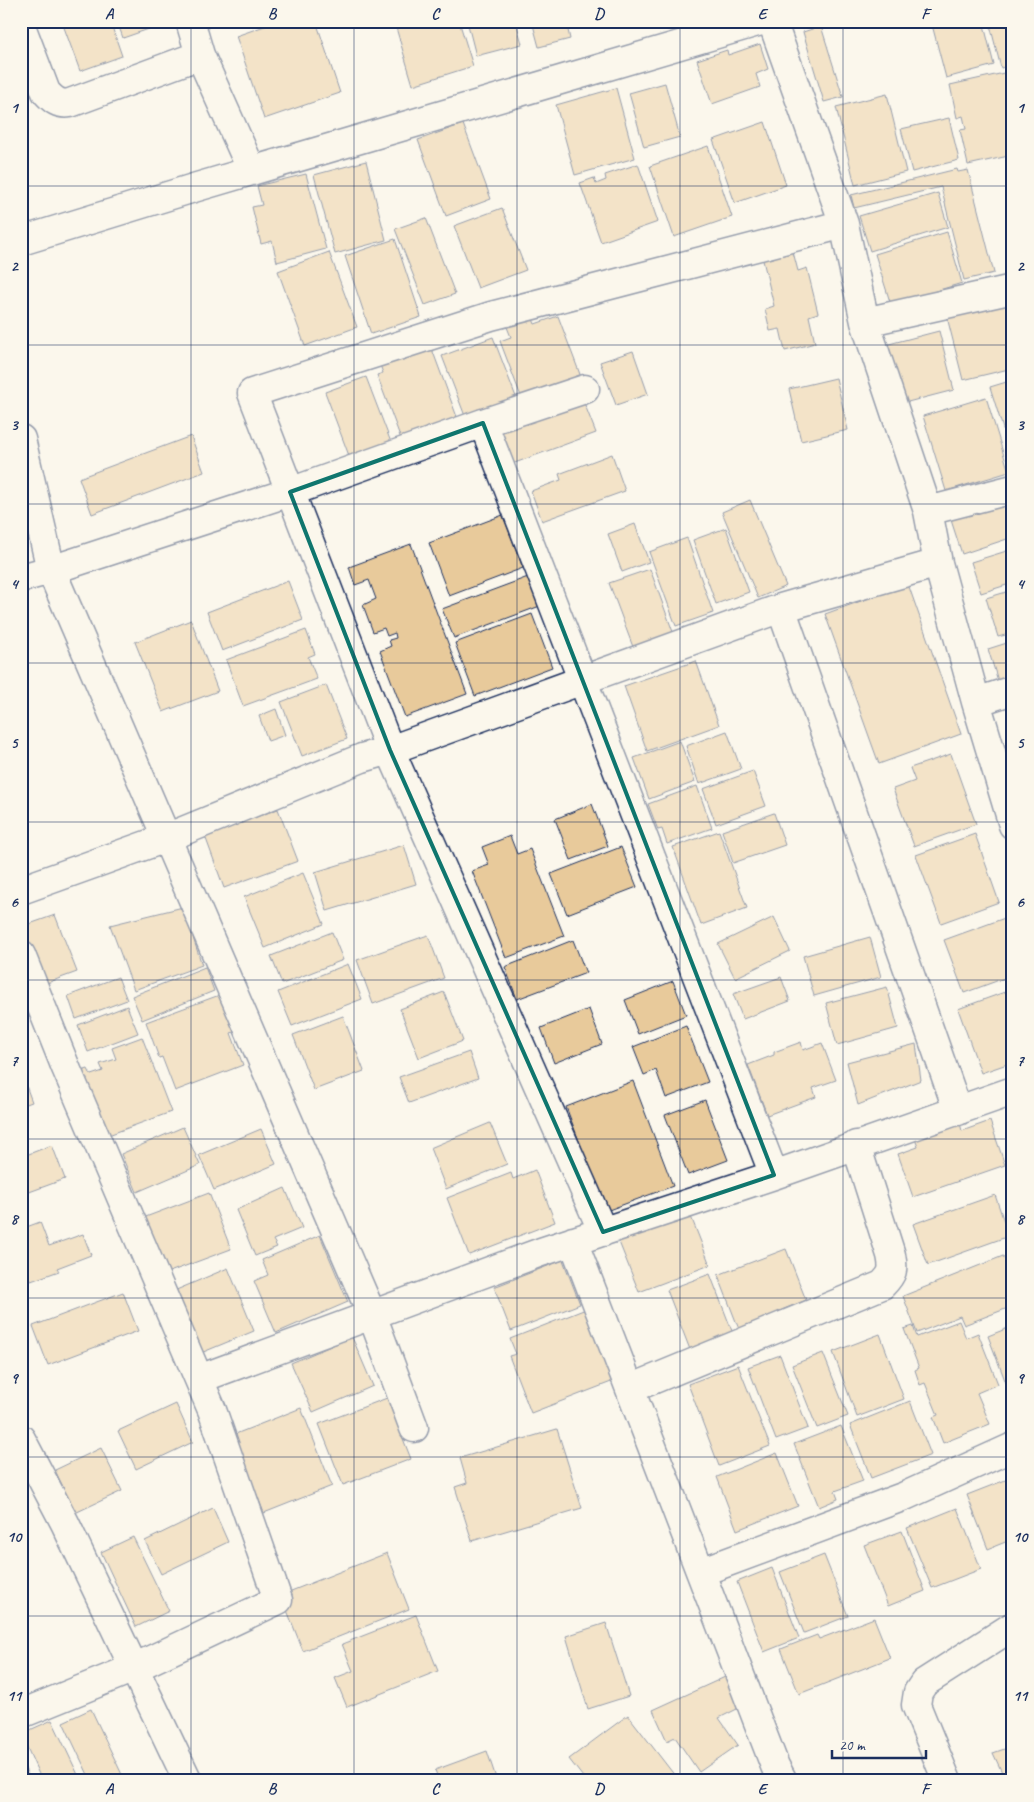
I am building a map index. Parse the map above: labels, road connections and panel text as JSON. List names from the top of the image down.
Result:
{
  "scale_bar": "20 m",
  "grid": {
    "columns": [
      "A",
      "B",
      "C",
      "D",
      "E",
      "F"
    ],
    "rows": [
      "1",
      "2",
      "3",
      "4",
      "5",
      "6",
      "7",
      "8",
      "9",
      "10",
      "11"
    ]
  }
}
